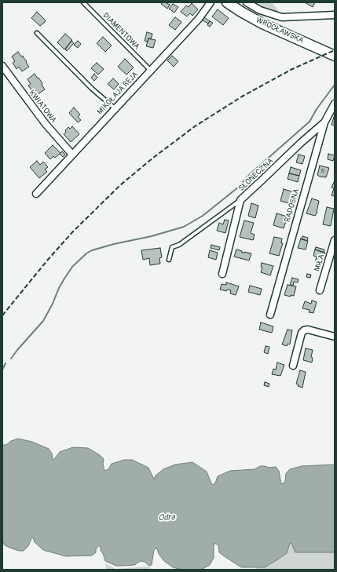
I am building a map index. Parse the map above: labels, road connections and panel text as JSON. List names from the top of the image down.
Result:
{
  "streets": {
    "main road": ["WROCŁAWSKA"],
    "street": [
      "MIKOŁAJA REJA",
      "KWIATOWA",
      "SŁONECZNA",
      "RADOSNA",
      "MIŁA"
    ],
    "lane": ["DIAMENTOWA"]
  },
  "crossings": [
    ["DIAMENTOWA", "MIKOŁAJA REJA"],
    ["MIKOŁAJA REJA", "KWIATOWA"],
    ["SŁONECZNA", "RADOSNA"]
  ],
  "water": ["Odra"],
  "house_numbers": ["5"]
}
